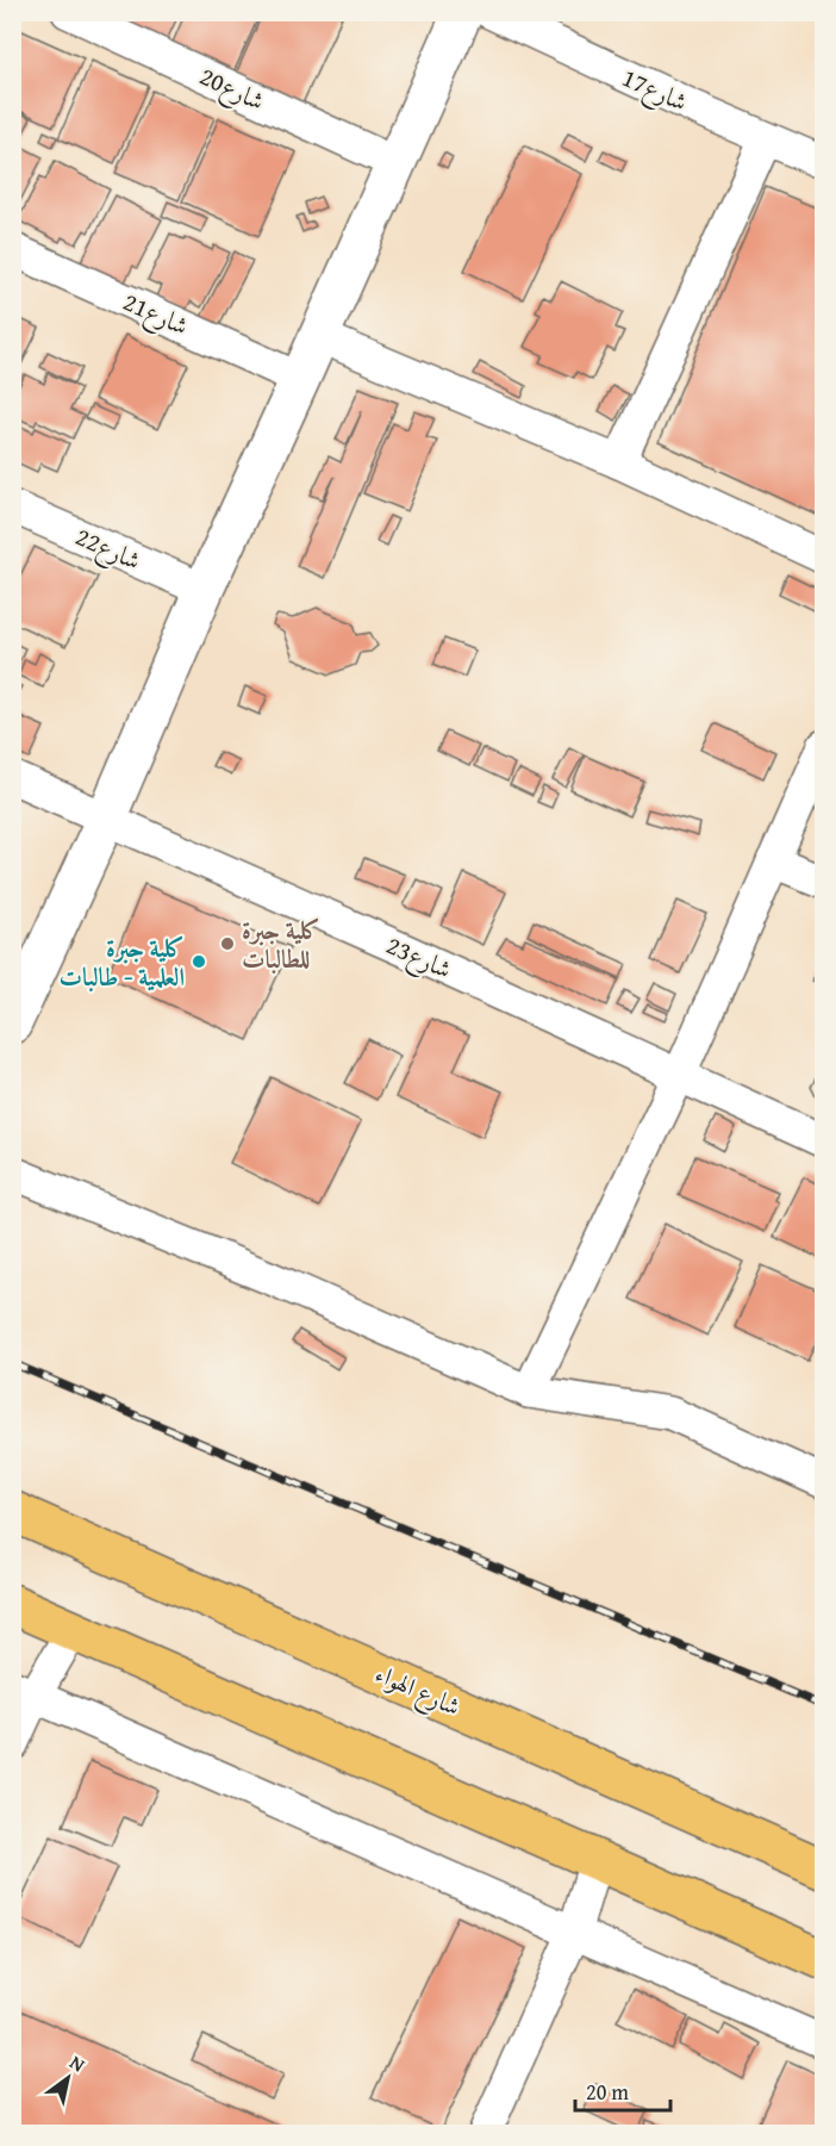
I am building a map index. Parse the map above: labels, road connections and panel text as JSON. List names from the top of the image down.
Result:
{
  "streets": {
    "highway": ["شارع الهواء"],
    "street": [
      "شارع20",
      "شارع17",
      "شارع21",
      "شارع22",
      "شارع23"
    ]
  },
  "places": ["كلية جبرة للطالبات", "كلية جبرة العلمية - طالبات"],
  "scale_bar": "20 m",
  "north": "top right"
}
